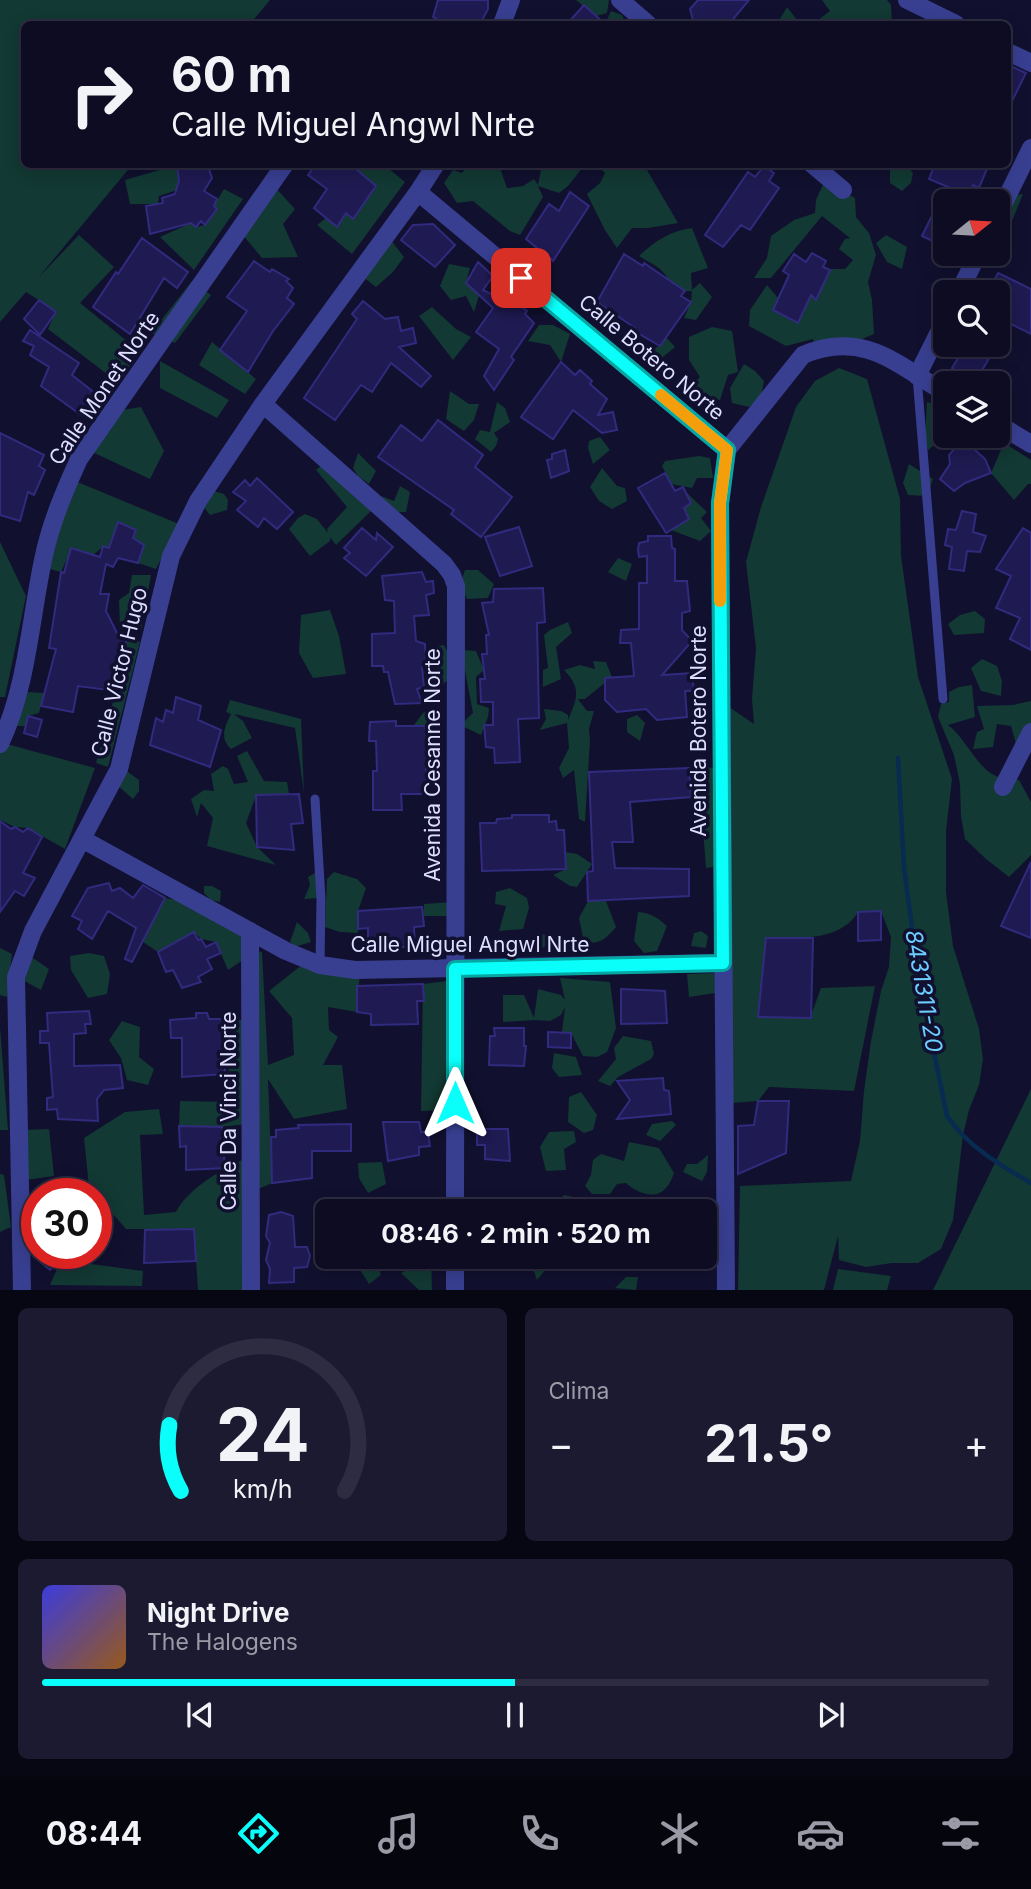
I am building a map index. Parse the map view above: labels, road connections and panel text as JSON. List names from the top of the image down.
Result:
{
  "streets": {
    "street": [
      "Calle Botero Norte",
      "Calle Monet Norte",
      "Calle Victor Hugo",
      "Avenida Botero Norte",
      "Avenida Cesanne Norte",
      "Calle Miguel Angwl Nrte",
      "Calle Da Vinci Norte"
    ]
  },
  "crossings": [
    ["Calle Botero Norte", "Calle Victor Hugo"],
    ["Calle Botero Norte", "Avenida Botero Norte"],
    ["Calle Victor Hugo", "Avenida Cesanne Norte"],
    ["Calle Victor Hugo", "Calle Miguel Angwl Nrte"],
    ["Avenida Botero Norte", "Calle Miguel Angwl Nrte"],
    ["Avenida Cesanne Norte", "Calle Miguel Angwl Nrte"],
    ["Calle Miguel Angwl Nrte", "Calle Da Vinci Norte"]
  ],
  "water": ["8431311-20"],
  "north": "right",
  "page": {
    "turn": ["60 m", "Calle Miguel Angwl Nrte"],
    "limit": "30",
    "trip": "08:46 · 2 min · 520 m",
    "tile": "Clima",
    "heat": ["−", "21.5°", "+"],
    "song": ["Night Drive", "The Halogens"],
    "tabs": "08:44",
    "gauge": ["24", "km/h"]
  }
}
